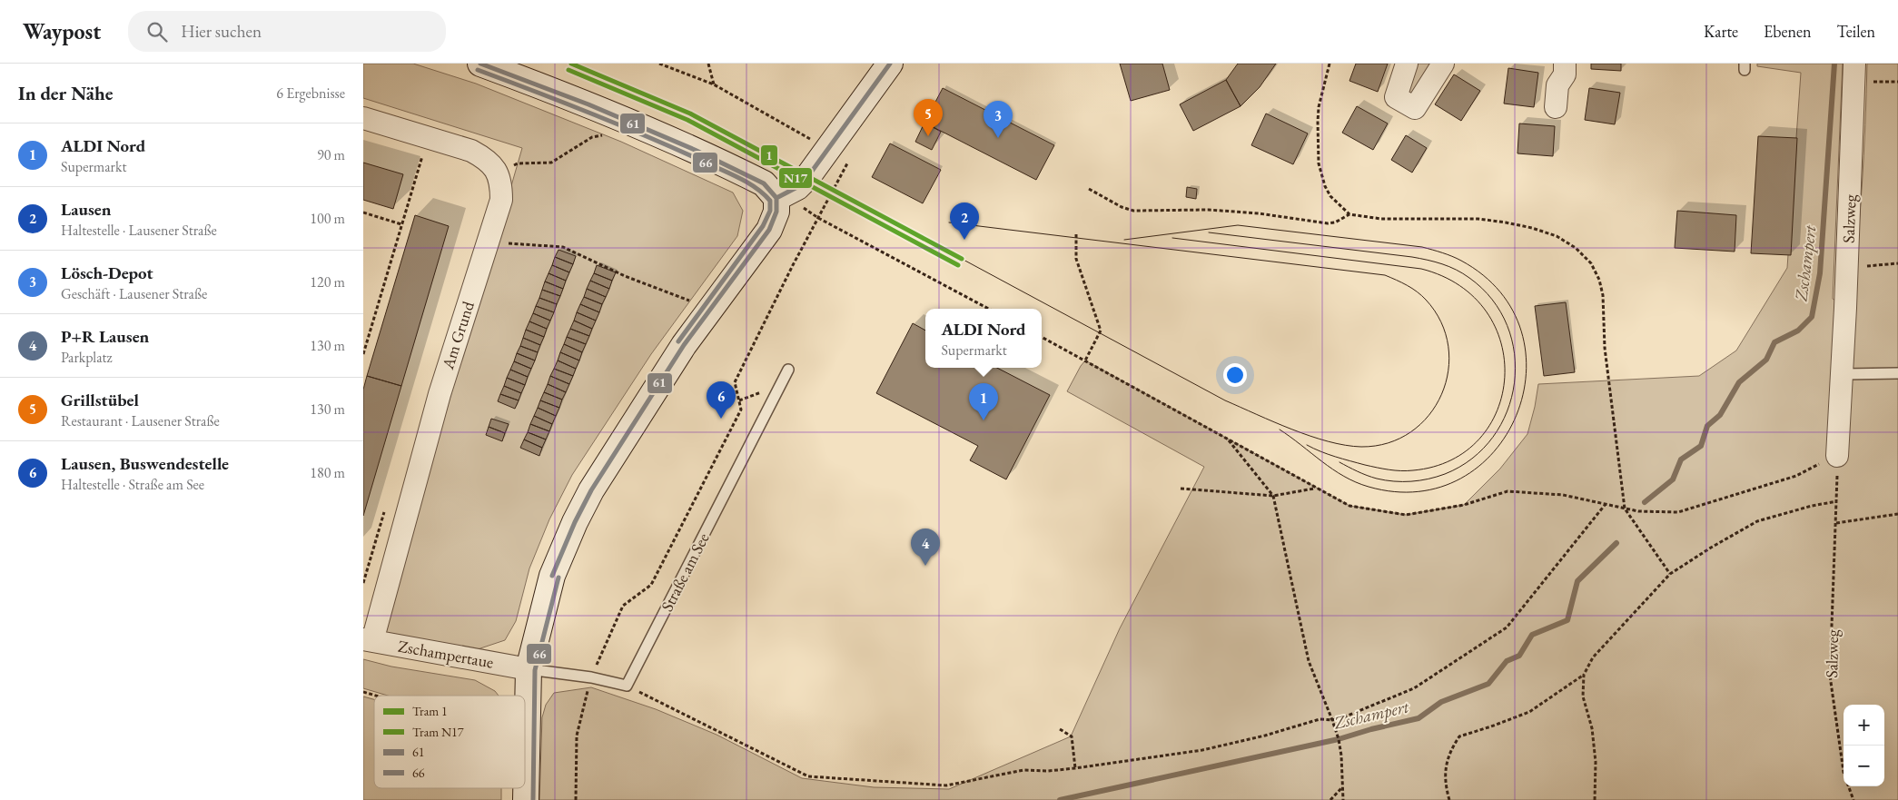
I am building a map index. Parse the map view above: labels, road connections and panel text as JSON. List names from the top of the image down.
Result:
{
  "streets": {
    "street": ["Salzweg", "Am Grund", "Zschampertaue"],
    "lane": ["Straße am See"]
  },
  "crossings": [
    ["Am Grund", "Zschampertaue"]
  ],
  "water": ["Zschampert"],
  "lines": [
    "tram line 1",
    "transit line 61",
    "tram line N17",
    "transit line 66"
  ],
  "legend": [
    "Tram 1",
    "Tram N17",
    "61",
    "66"
  ],
  "page": {
    "header": "Waypost",
    "search": "Hier suchen",
    "nav": ["Karte", "Ebenen", "Teilen"],
    "heading": ["In der Nähe", "6 Ergebnisse"],
    "pins": [
      "5",
      "3",
      "2",
      "6",
      "1",
      "4"
    ],
    "list": [
      {
        "mark": "1",
        "name": "ALDI Nord",
        "note": "Supermarkt",
        "value": "90 m"
      },
      {
        "mark": "2",
        "name": "Lausen",
        "note": "Haltestelle · Lausener Straße",
        "value": "100 m"
      },
      {
        "mark": "3",
        "name": "Lösch-Depot",
        "note": "Geschäft · Lausener Straße",
        "value": "120 m"
      },
      {
        "mark": "4",
        "name": "P+R Lausen",
        "note": "Parkplatz",
        "value": "130 m"
      },
      {
        "mark": "5",
        "name": "Grillstübel",
        "note": "Restaurant · Lausener Straße",
        "value": "130 m"
      },
      {
        "mark": "6",
        "name": "Lausen, Buswendestelle",
        "note": "Haltestelle · Straße am See",
        "value": "180 m"
      }
    ],
    "popup": ["ALDI Nord", "Supermarkt"],
    "map_buttons": ["+", "−"]
  }
}
